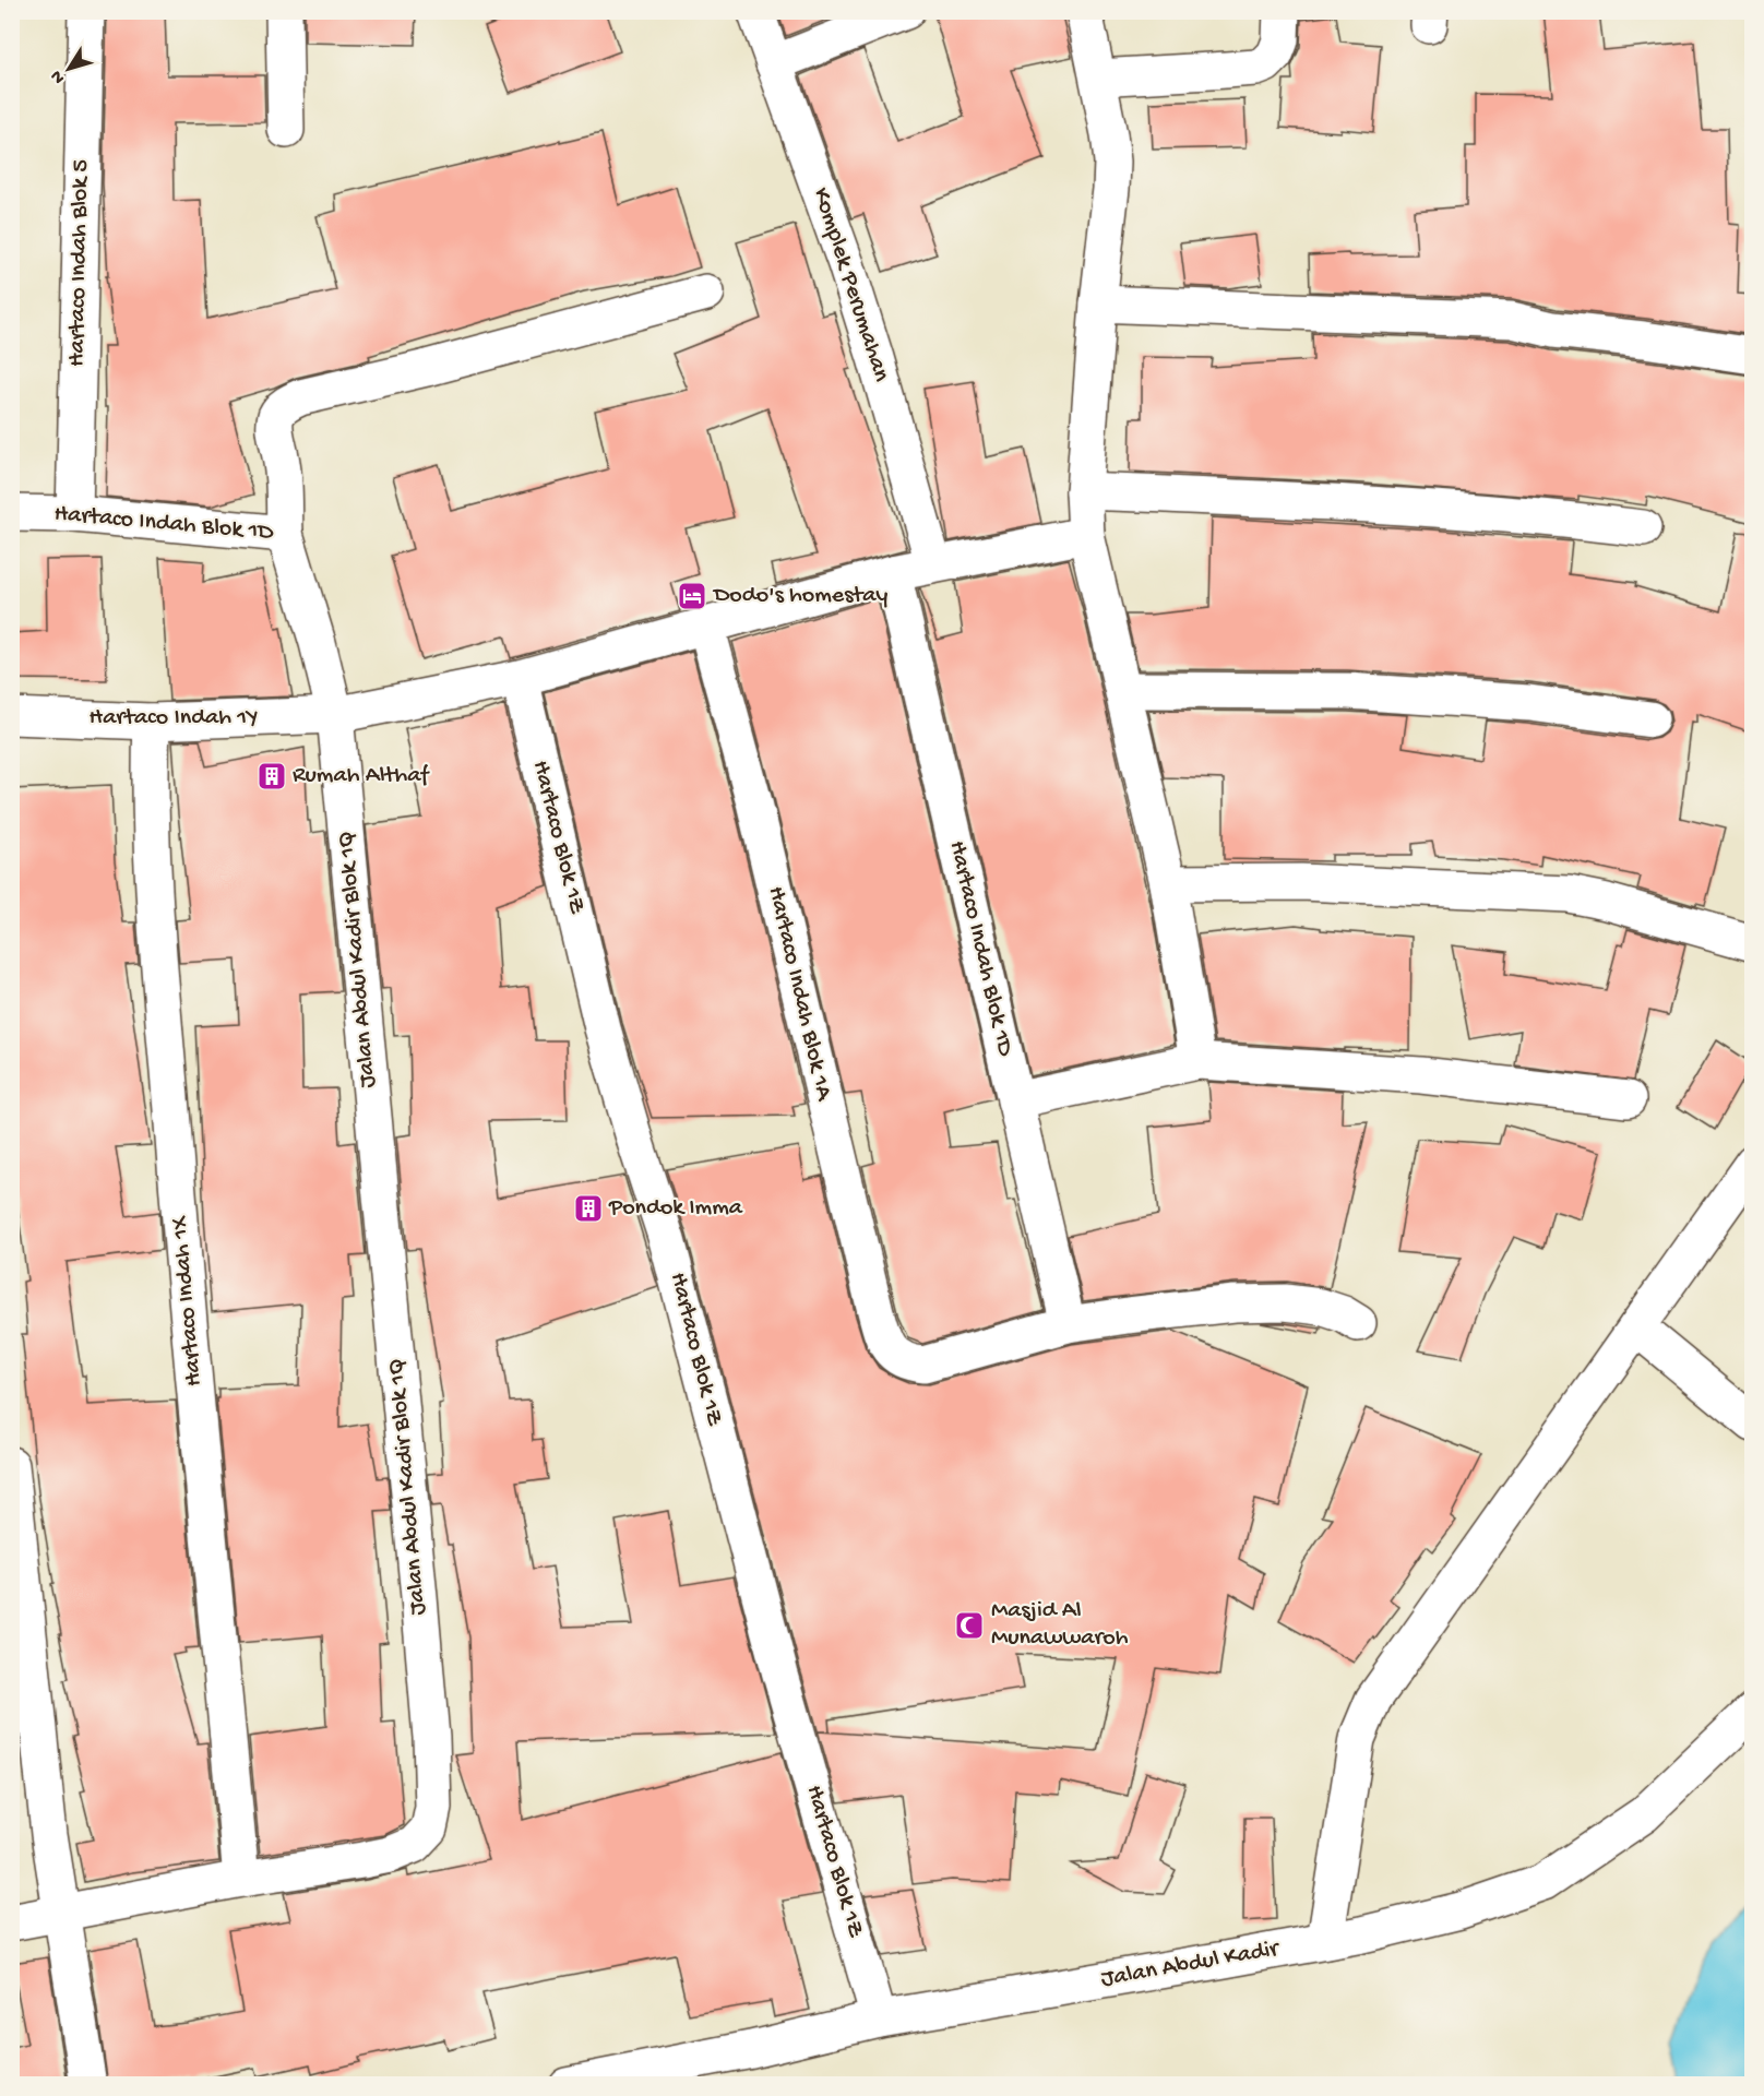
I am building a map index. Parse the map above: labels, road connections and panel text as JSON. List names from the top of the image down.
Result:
{
  "streets": {
    "street": [
      "Hartaco Indah Blok 5",
      "Komplek Perumahan",
      "Hartaco Indah Blok 1D",
      "Hartaco Indah 1Y",
      "Hartaco Blok 1Z",
      "Jalan Abdul Kadir Blok 1Q",
      "Hartaco Indah Blok 1A",
      "Hartaco Indah 1X",
      "Jalan Abdul Kadir"
    ]
  },
  "crossings": [
    ["Hartaco Indah Blok 5", "Hartaco Indah Blok 1D"],
    ["Komplek Perumahan", "Hartaco Indah 1Y"],
    ["Hartaco Indah Blok 1D", "Hartaco Indah 1Y"],
    ["Hartaco Indah Blok 1D", "Jalan Abdul Kadir Blok 1Q"],
    ["Hartaco Indah Blok 1D", "Hartaco Indah Blok 1A"],
    ["Hartaco Indah 1Y", "Hartaco Blok 1Z"],
    ["Hartaco Indah 1Y", "Jalan Abdul Kadir Blok 1Q"],
    ["Hartaco Indah 1Y", "Hartaco Indah Blok 1A"],
    ["Hartaco Indah 1Y", "Hartaco Indah 1X"],
    ["Hartaco Blok 1Z", "Jalan Abdul Kadir"],
    ["Jalan Abdul Kadir Blok 1Q", "Hartaco Indah 1X"]
  ],
  "places": {
    "hotel": ["Dodo's homestay"],
    "building": ["Rumah Althaf", "Pondok Imma"],
    "mosque": ["Masjid Al Munawwaroh"]
  },
  "north": "bottom left"
}
